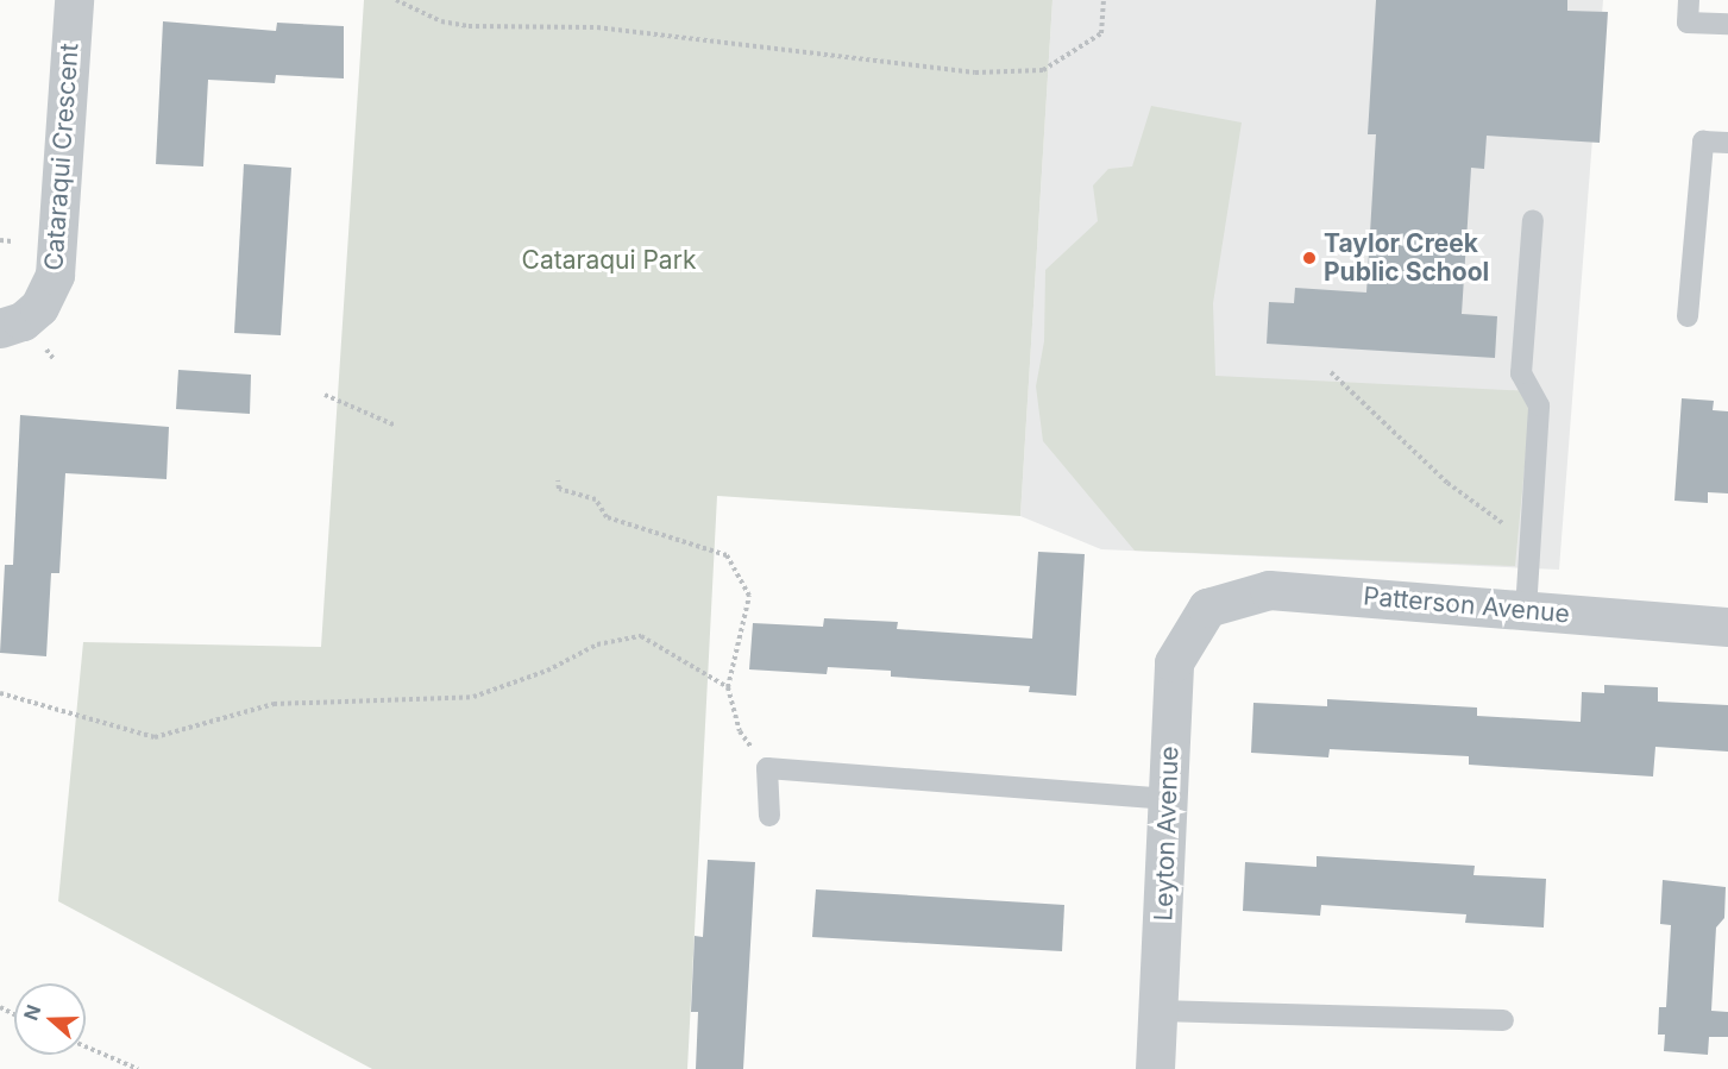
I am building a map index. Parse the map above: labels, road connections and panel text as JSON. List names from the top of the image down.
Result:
{
  "streets": {
    "street": ["Cataraqui Crescent", "Patterson Avenue", "Leyton Avenue"]
  },
  "crossings": [
    ["Patterson Avenue", "Leyton Avenue"]
  ],
  "parks": ["Cataraqui Park"],
  "places": ["Taylor Creek Public School"],
  "north": "left"
}
